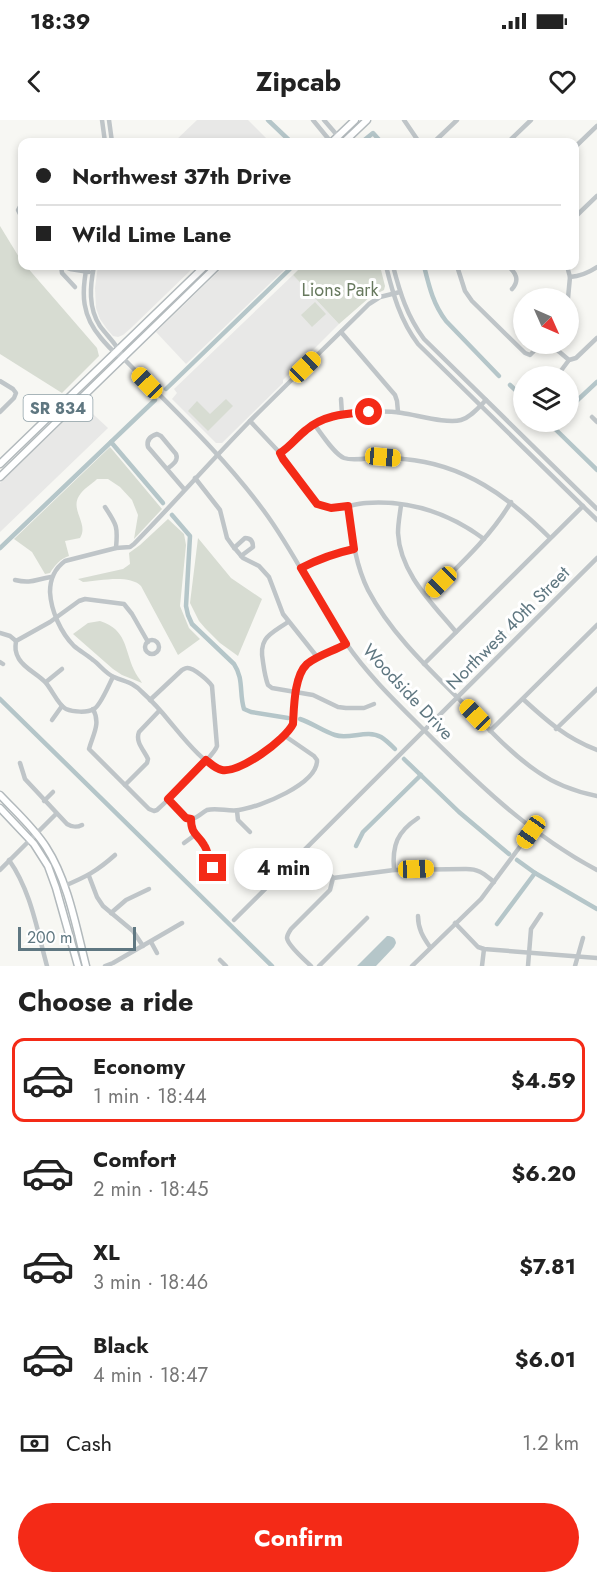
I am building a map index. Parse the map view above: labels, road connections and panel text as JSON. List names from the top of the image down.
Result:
{
  "streets": {
    "main road": ["SR 834"],
    "street": ["Northwest 40th Street", "Woodside Drive"]
  },
  "crossings": [
    ["SR 834", "Woodside Drive"],
    ["Northwest 40th Street", "Woodside Drive"]
  ],
  "parks": ["Lions Park"],
  "scale_bar": "200 m",
  "north": "bottom right",
  "page": {
    "status": "18:39",
    "header": "Zipcab",
    "banner": ["Northwest 37th Drive", "Wild Lime Lane"],
    "bubble": "4 min",
    "scale": "200 m",
    "heading": "Choose a ride",
    "list": [
      {
        "name": "Economy",
        "note": "1 min · 18:44",
        "value": "$4.59"
      },
      {
        "name": "Comfort",
        "note": "2 min · 18:45",
        "value": "$6.20"
      },
      {
        "name": "XL",
        "note": "3 min · 18:46",
        "value": "$7.81"
      },
      {
        "name": "Black",
        "note": "4 min · 18:47",
        "value": "$6.01"
      }
    ],
    "pay": ["Cash", "1.2 km"],
    "buttons": "Confirm"
  }
}
